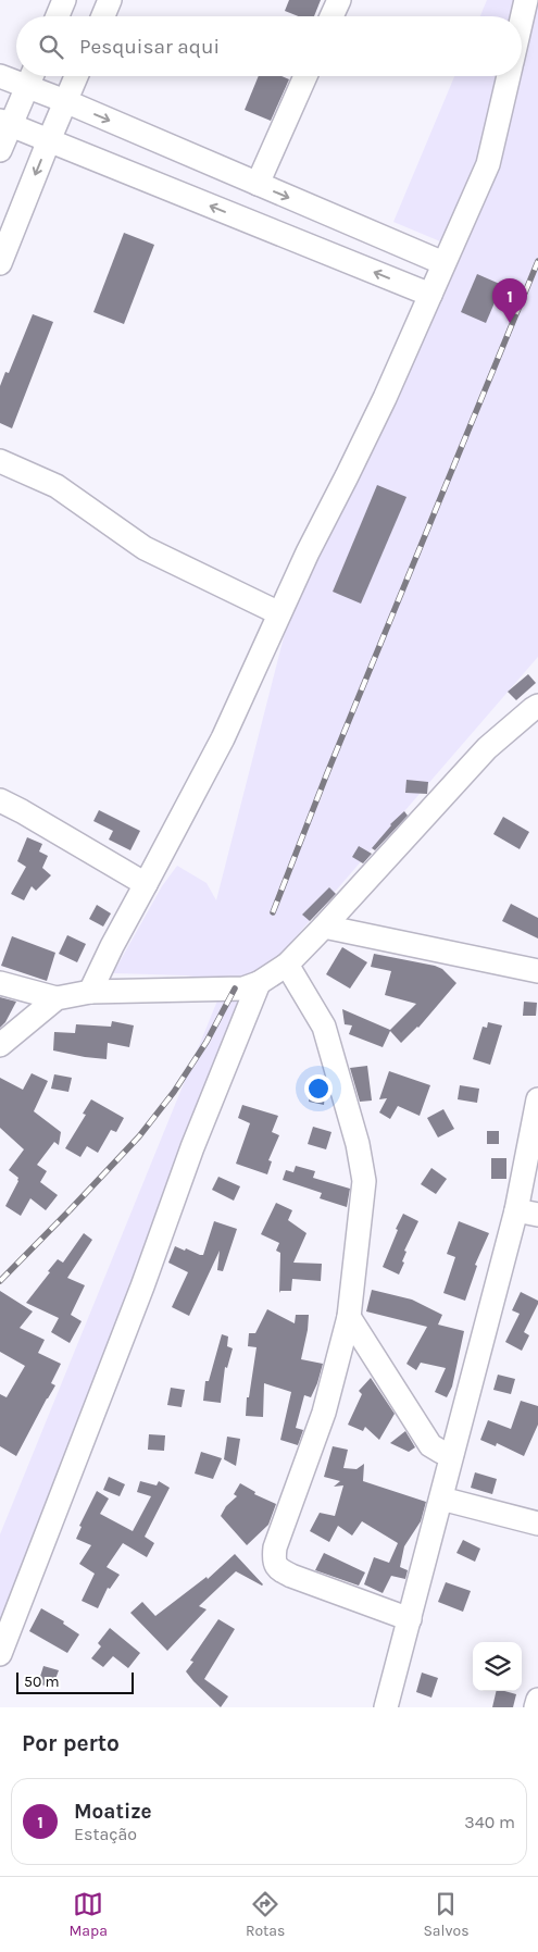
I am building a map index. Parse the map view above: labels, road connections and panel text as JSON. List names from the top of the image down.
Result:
{
  "scale_bar": "50 m",
  "page": {
    "search": "Pesquisar aqui",
    "pins": "1",
    "scale": "50 m",
    "heading": "Por perto",
    "list": [
      {
        "mark": "1",
        "name": "Moatize",
        "note": "Estação",
        "value": "340 m"
      }
    ],
    "nav": ["Mapa", "Rotas", "Salvos"]
  }
}
